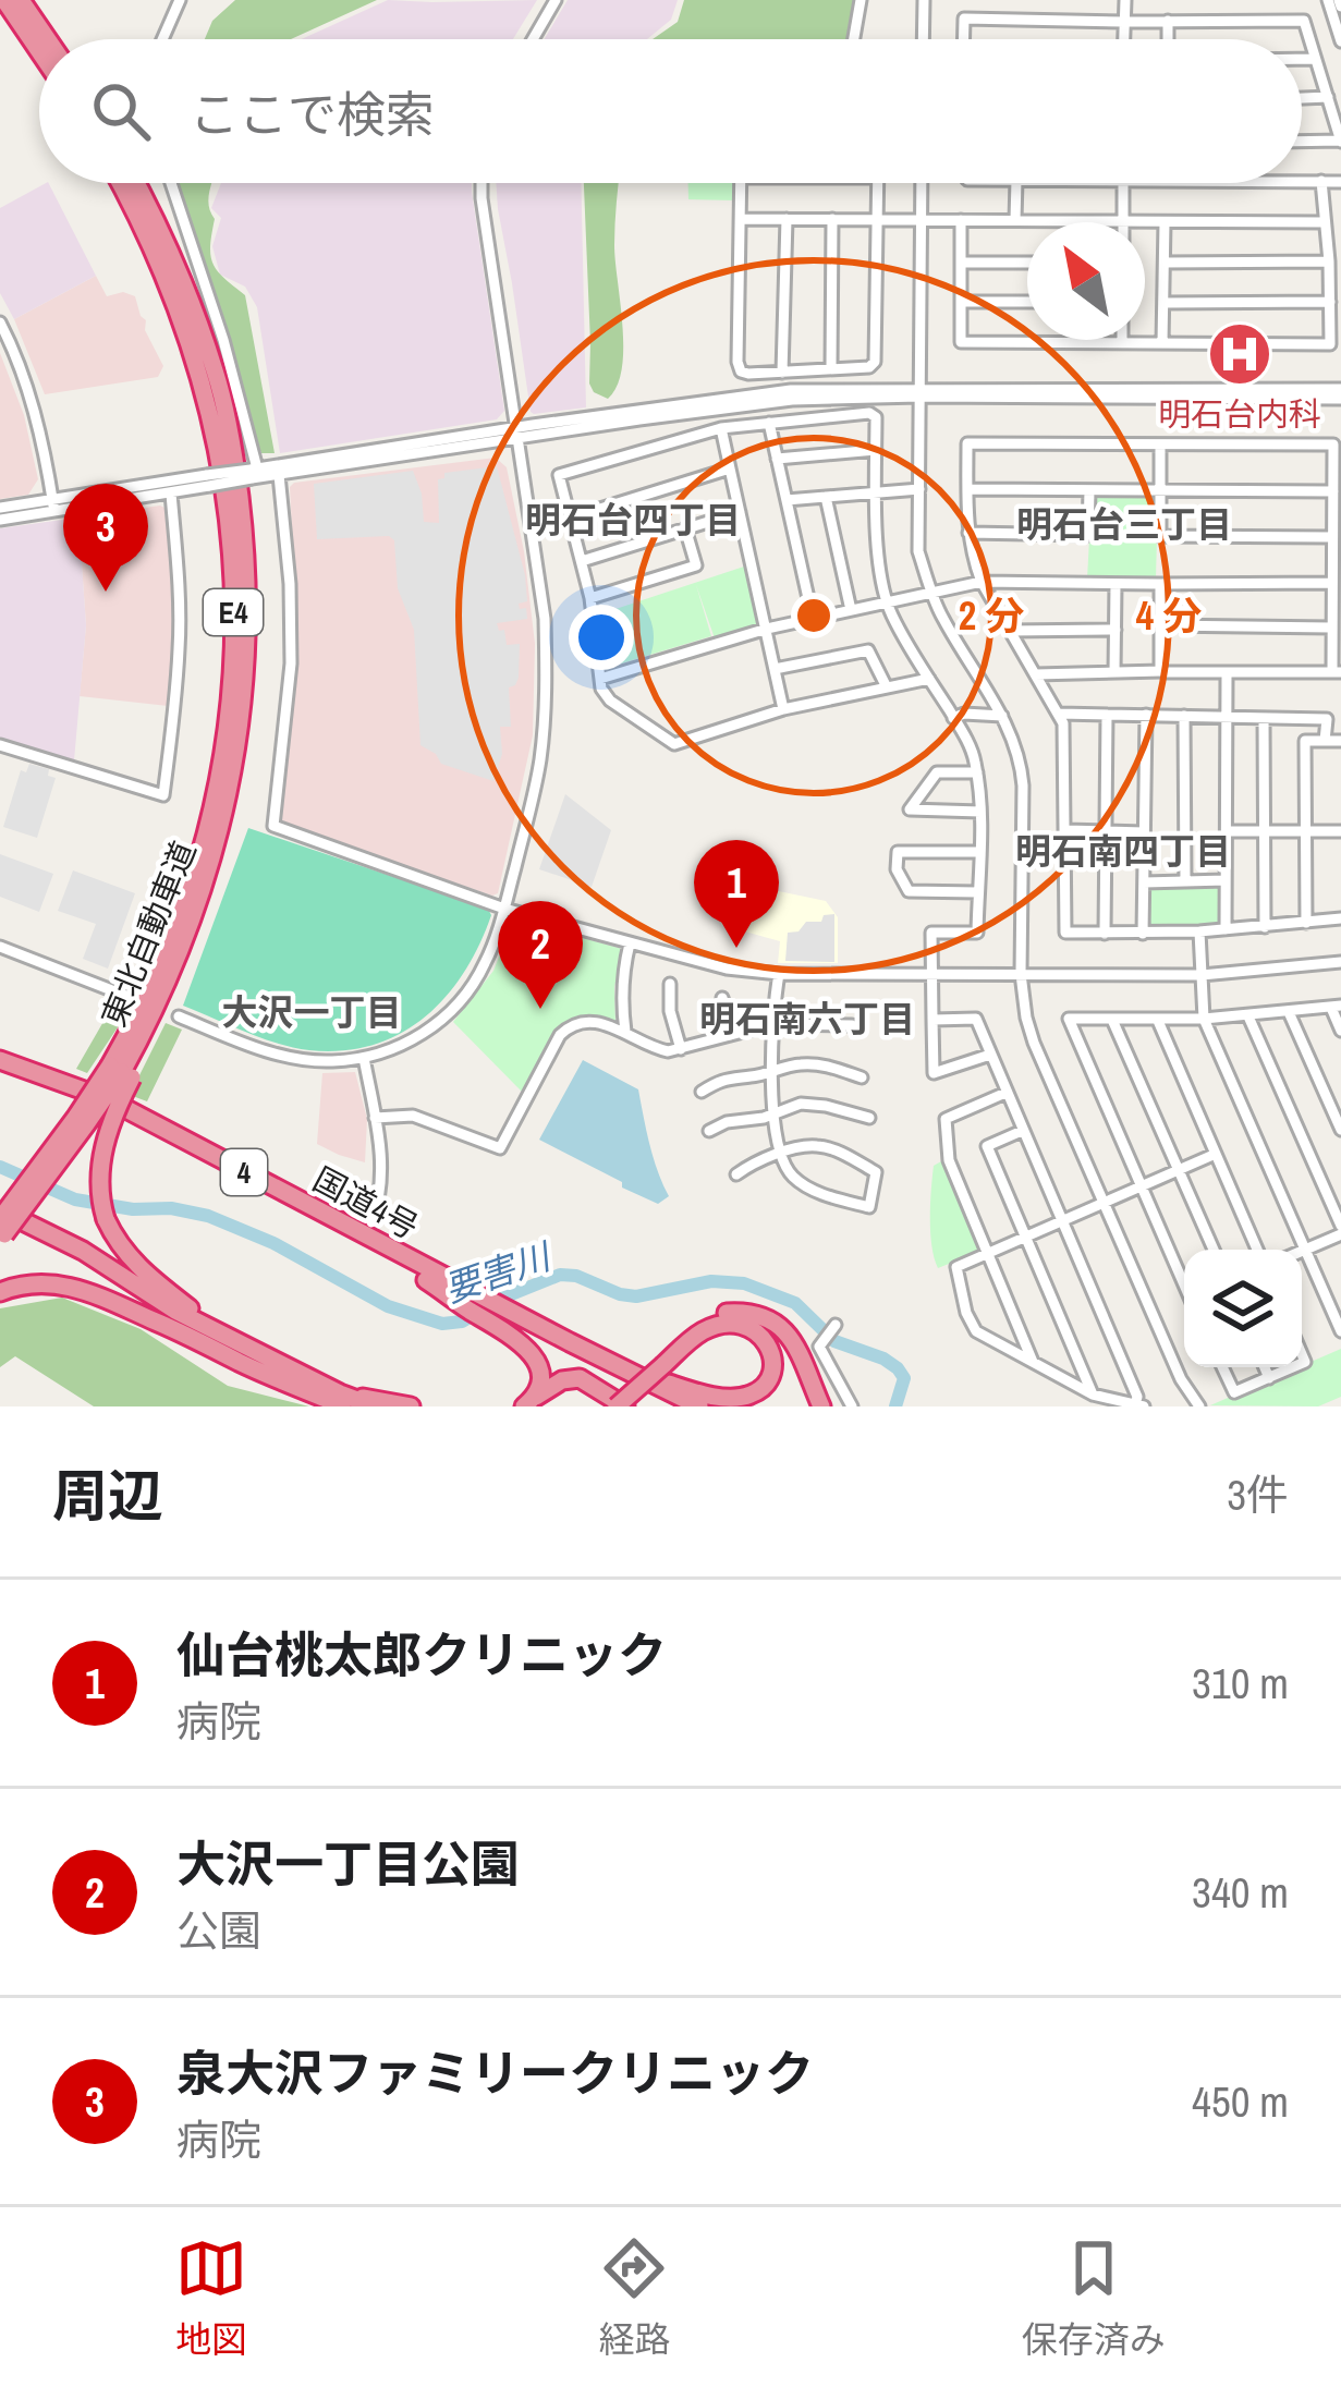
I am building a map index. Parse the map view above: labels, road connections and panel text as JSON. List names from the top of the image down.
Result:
{
  "streets": {
    "highway": [
      "E4",
      "東北自動車道",
      "4",
      "国道4号"
    ]
  },
  "districts": [
    "明石台四丁目",
    "明石台三丁目",
    "明石南四丁目",
    "大沢一丁目",
    "明石南六丁目"
  ],
  "water": ["要害川"],
  "places": {
    "hospital": ["明石台内科"]
  },
  "north": "top left",
  "page": {
    "search": "ここで検索",
    "pins": ["3", "1", "2"],
    "heading": ["周辺", "3件"],
    "list": [
      {
        "mark": "1",
        "name": "仙台桃太郎クリニック",
        "note": "病院",
        "value": "310 m"
      },
      {
        "mark": "2",
        "name": "大沢一丁目公園",
        "note": "公園",
        "value": "340 m"
      },
      {
        "mark": "3",
        "name": "泉大沢ファミリークリニック",
        "note": "病院",
        "value": "450 m"
      }
    ],
    "nav": ["地図", "経路", "保存済み"]
  },
  "rings": ["2 分", "4 分"]
}
